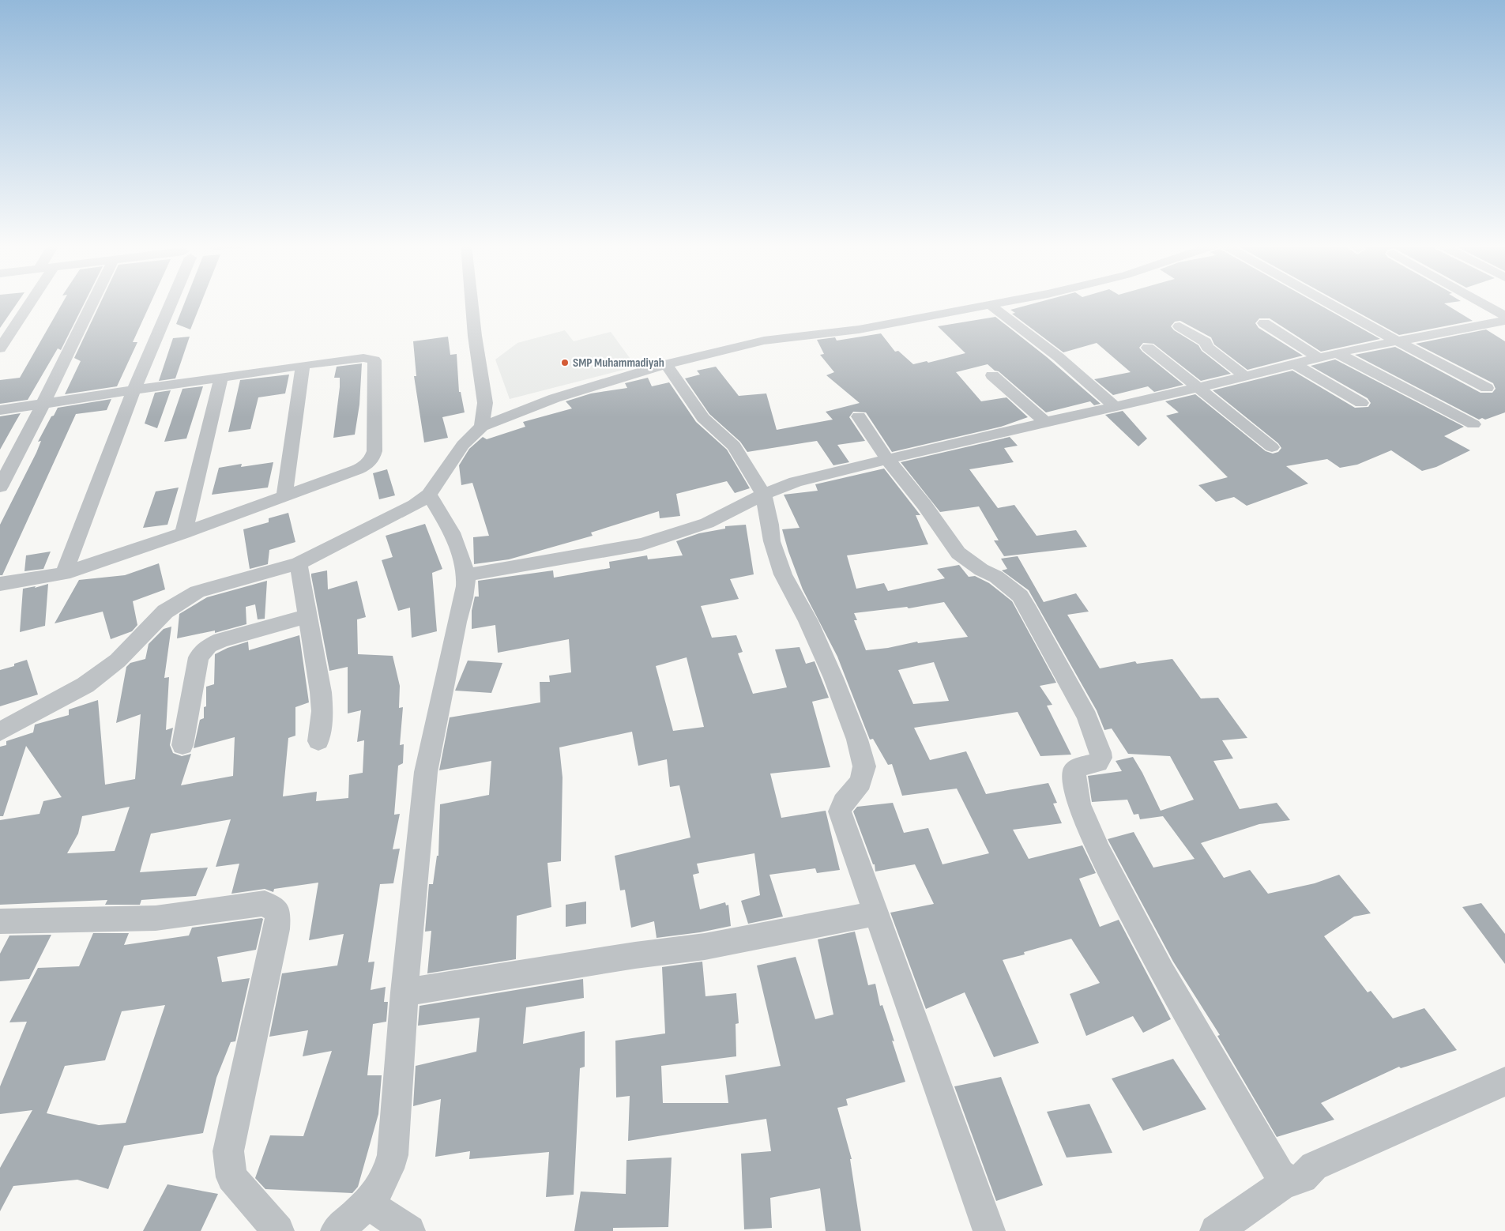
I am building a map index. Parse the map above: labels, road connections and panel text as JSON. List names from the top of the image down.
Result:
{
  "places": ["SMP Muhammadiyah"]
}
